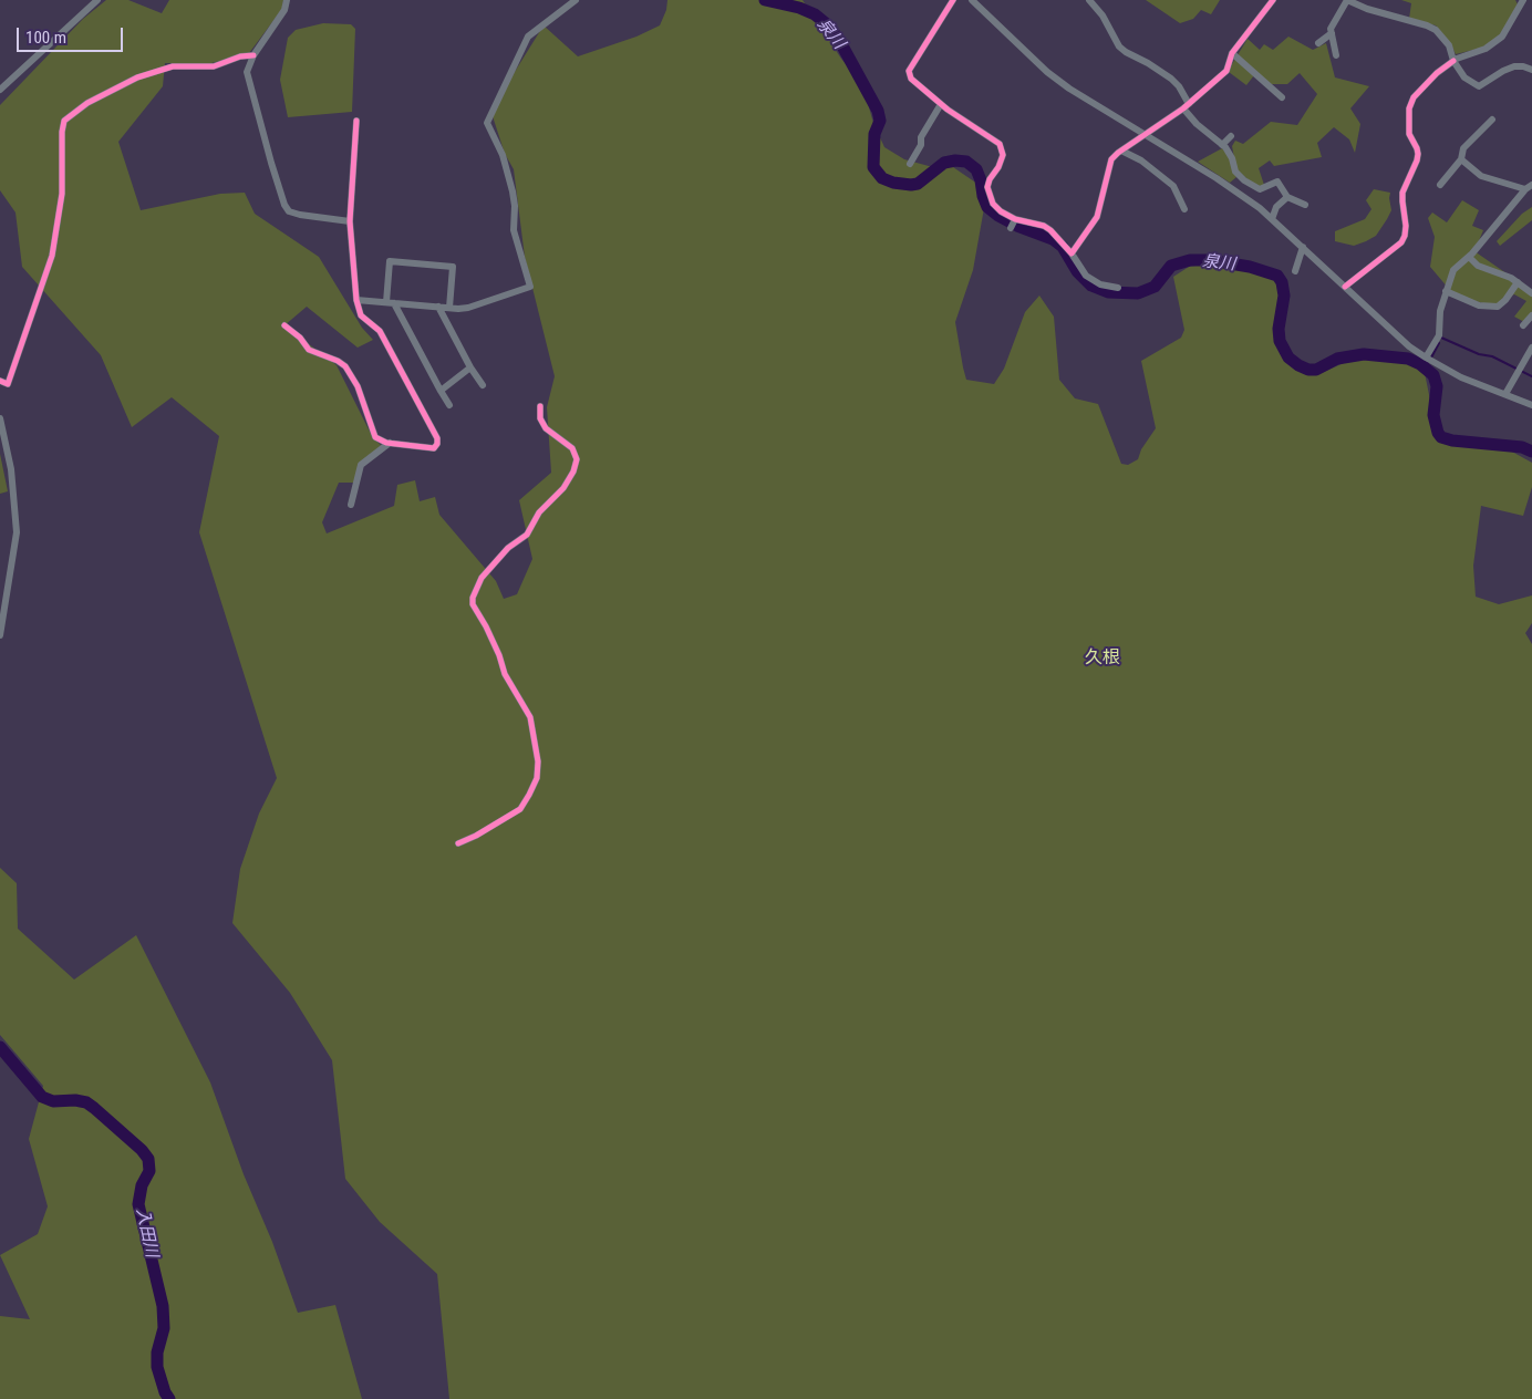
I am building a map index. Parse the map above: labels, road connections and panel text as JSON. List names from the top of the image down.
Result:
{
  "districts": ["久根"],
  "water": ["泉川", "入田川"],
  "scale_bar": "100 m"
}
